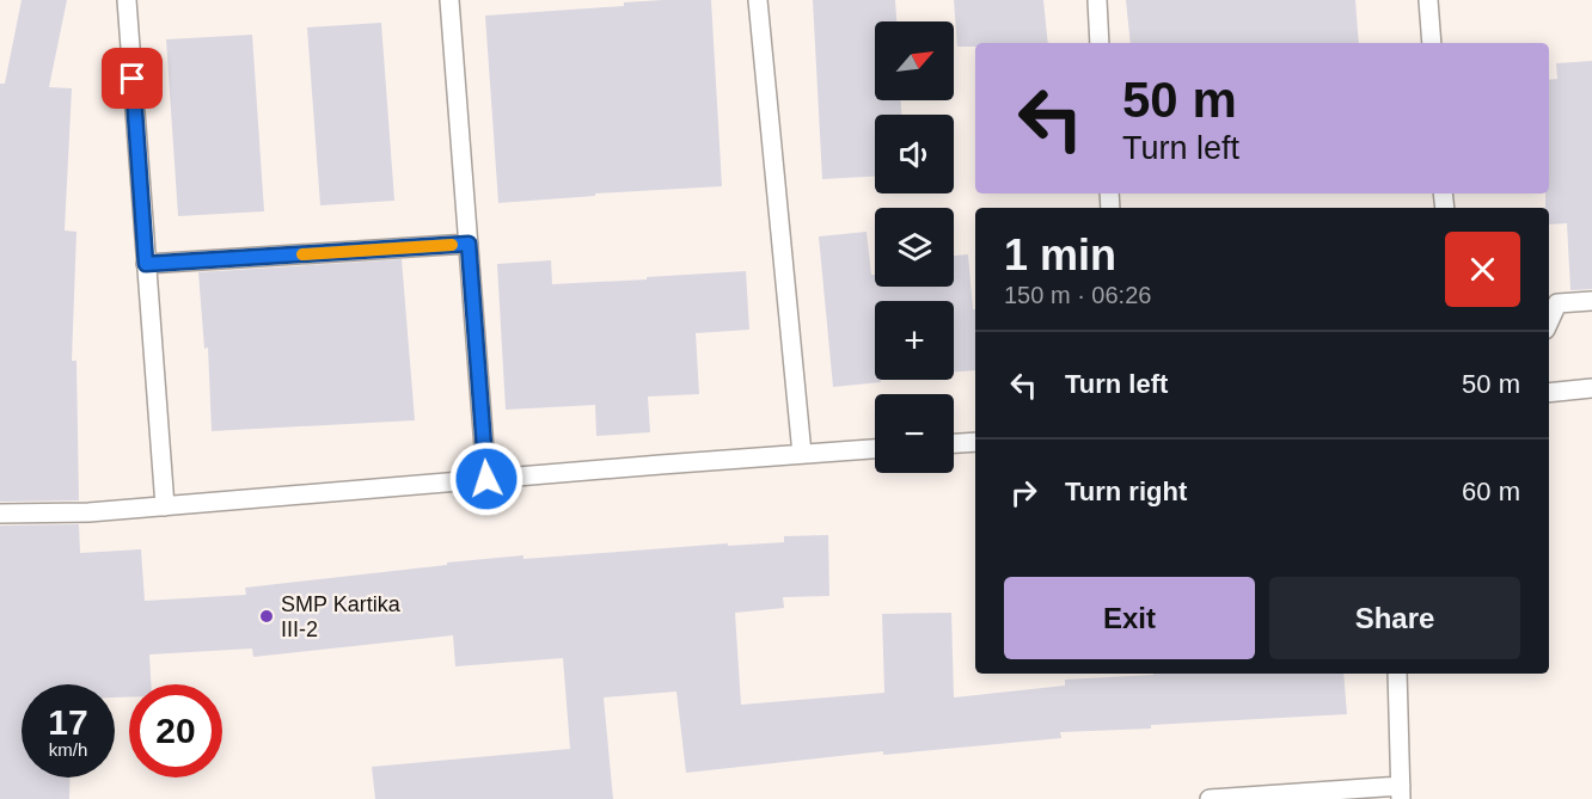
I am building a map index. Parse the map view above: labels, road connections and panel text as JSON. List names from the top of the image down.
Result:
{
  "places": ["SMP Kartika III-2"],
  "north": "top right",
  "page": {
    "map_buttons": ["+", "−"],
    "turn": ["50 m", "Turn left"],
    "heading": ["1 min", "150 m · 06:26"],
    "list": [
      {
        "name": "Turn left",
        "value": "50 m"
      },
      {
        "name": "Turn right",
        "value": "60 m"
      }
    ],
    "buttons": ["Exit", "Share"],
    "speed": "17 km/h",
    "limit": "20"
  }
}
